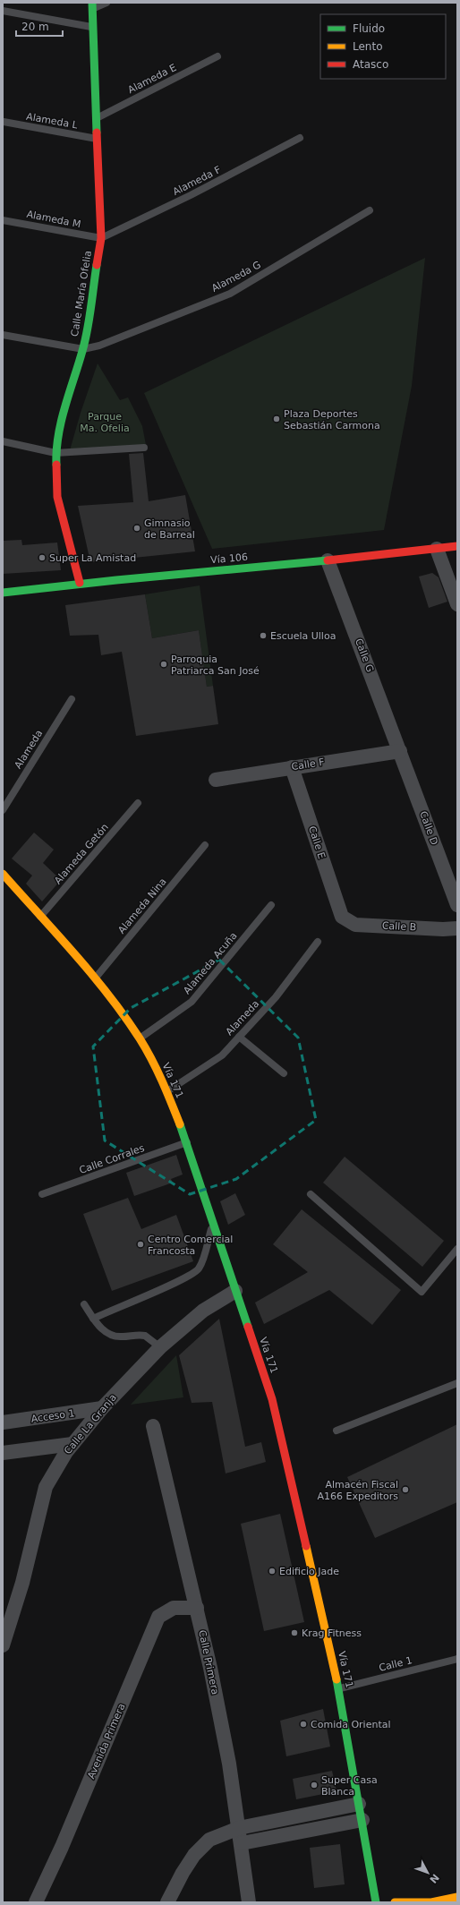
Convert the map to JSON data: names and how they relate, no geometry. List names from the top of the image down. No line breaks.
{"streets":{"main road":["Calle María Ofelia","Vía 106","Vía 171"],"street":["Calle G","Calle F","Calle D","Calle E","Calle B","Acceso 1","Calle La Granja","Calle Primera","Avenida Primera"],"lane":["Alameda E","Alameda L","Alameda F","Alameda M","Alameda G","Alameda","Alameda Getón","Alameda Nina","Alameda Acuña","Calle Corrales","Calle 1"]},"crossings":[["Alameda E","Calle María Ofelia"],["Alameda L","Calle María Ofelia"],["Alameda F","Alameda M"],["Alameda F","Calle María Ofelia"],["Alameda M","Calle María Ofelia"],["Alameda G","Calle María Ofelia"],["Calle María Ofelia","Vía 106"],["Vía 106","Calle G"],["Calle G","Calle F"],["Calle G","Calle D"],["Alameda","Vía 171"],["Calle F","Calle D"],["Calle F","Calle E"],["Calle E","Calle B"],["Alameda Getón","Vía 171"],["Alameda Nina","Vía 171"],["Alameda Acuña","Vía 171"],["Vía 171","Calle Corrales"],["Vía 171","Calle La Granja"],["Vía 171","Calle 1"],["Acceso 1","Calle La Granja"],["Calle Primera","Avenida Primera"]],"parks":["Parque Ma. Ofelia"],"places":["Plaza Deportes Sebastián Carmona","Gimnasio de Barreal","Super La Amistad","Escuela Ulloa","Parroquia Patriarca San José","Centro Comercial Francosta","Almacén Fiscal A166 Expeditors","Edificio Jade","Krag Fitness","Comida Oriental","Super Casa Blanca"],"legend":["Fluido","Lento","Atasco"],"scale_bar":"20 m","north":"bottom right"}
